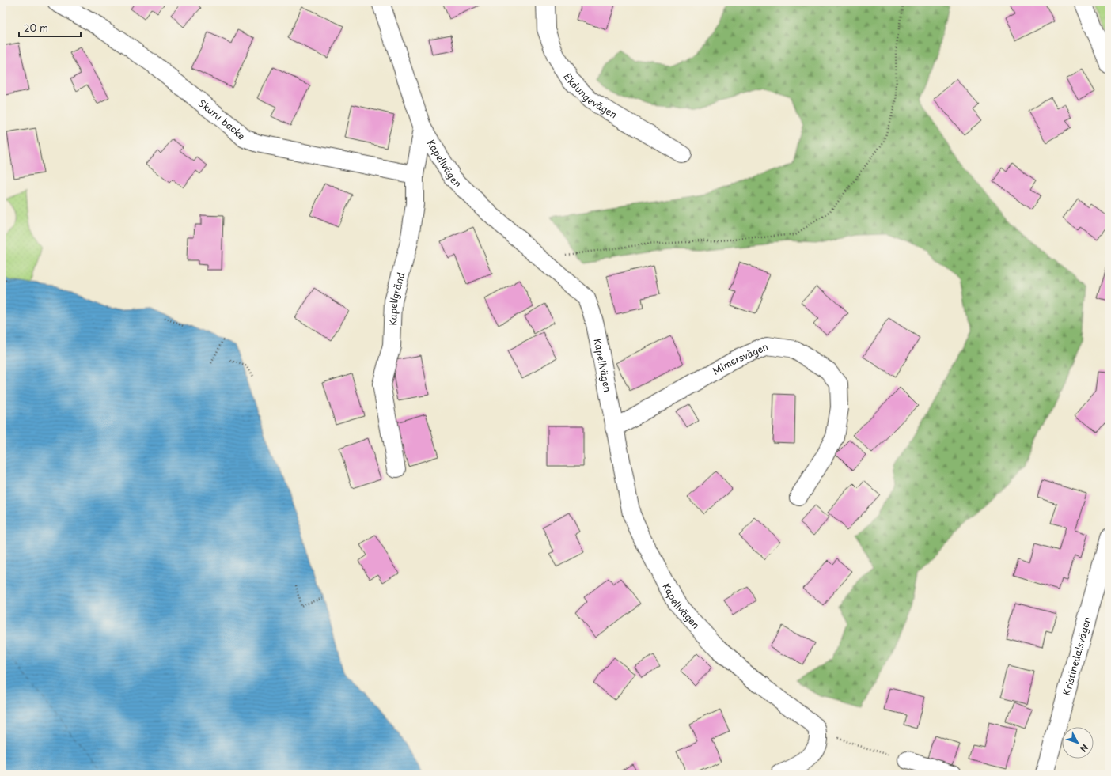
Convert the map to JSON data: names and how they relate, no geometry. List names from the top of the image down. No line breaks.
{"streets":{"street":["Ekdungevägen","Skuru backe","Kapellvägen","Kapellgränd","Mimersvägen","Kristinedalsvägen"]},"crossings":[["Skuru backe","Kapellgränd"],["Kapellvägen","Kapellgränd"],["Kapellvägen","Mimersvägen"]],"scale_bar":"20 m","north":"bottom right"}
